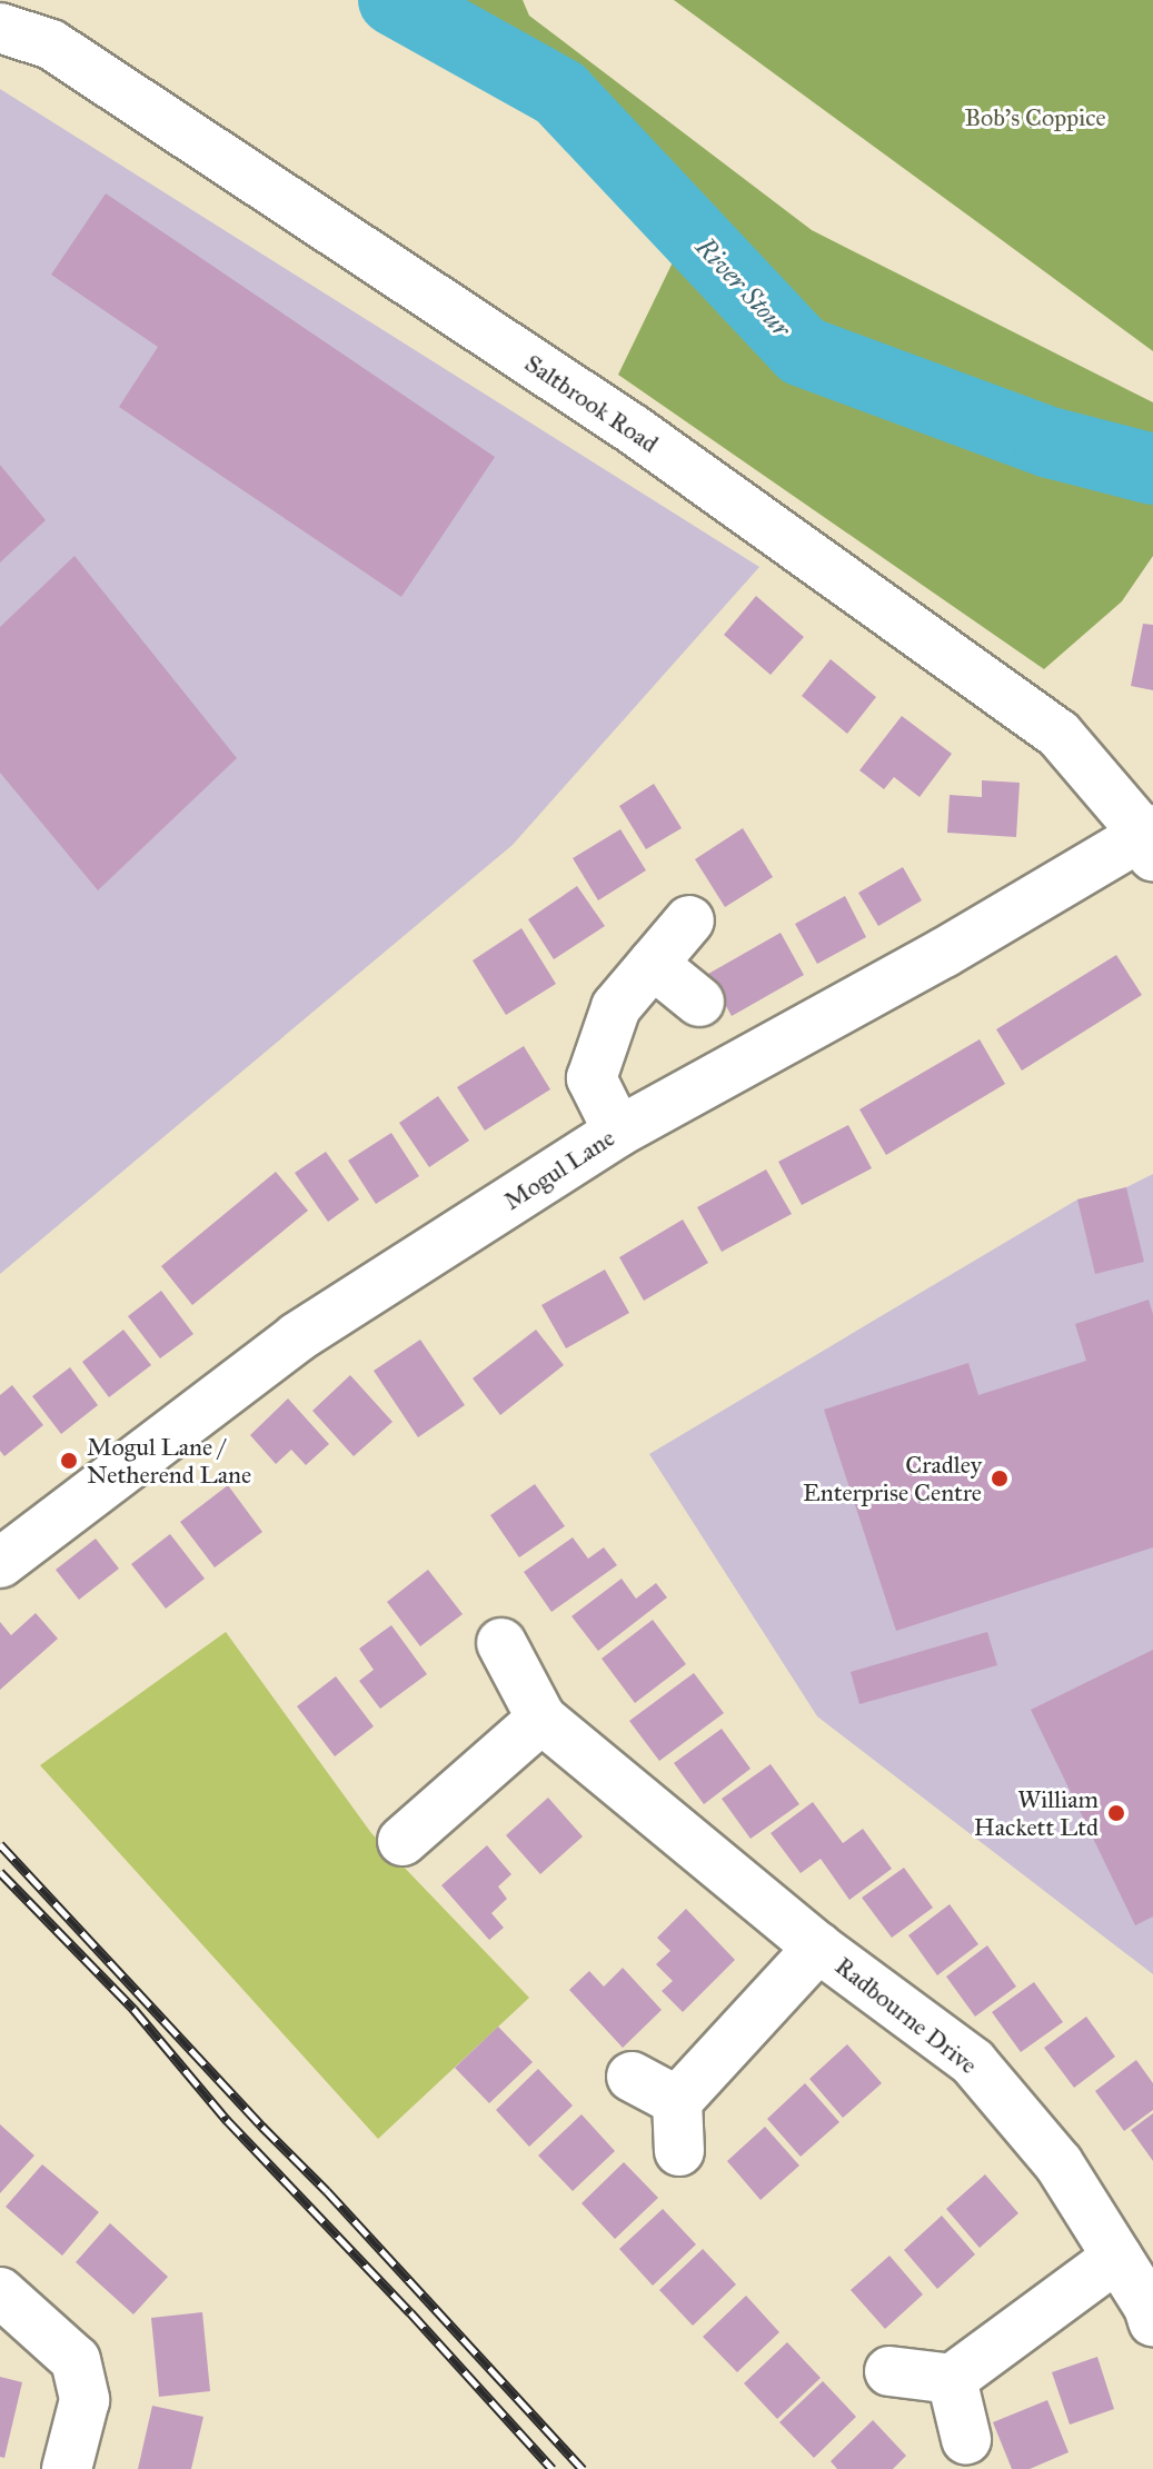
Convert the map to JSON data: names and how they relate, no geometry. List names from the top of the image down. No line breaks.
{"streets":{"street":["Saltbrook Road","Mogul Lane","Radbourne Drive"]},"crossings":[["Saltbrook Road","Mogul Lane"]],"water":["River Stour"],"parks":["Bob's Coppice"],"places":["Mogul Lane / Netherend Lane","Cradley Enterprise Centre","William Hackett Ltd"]}
